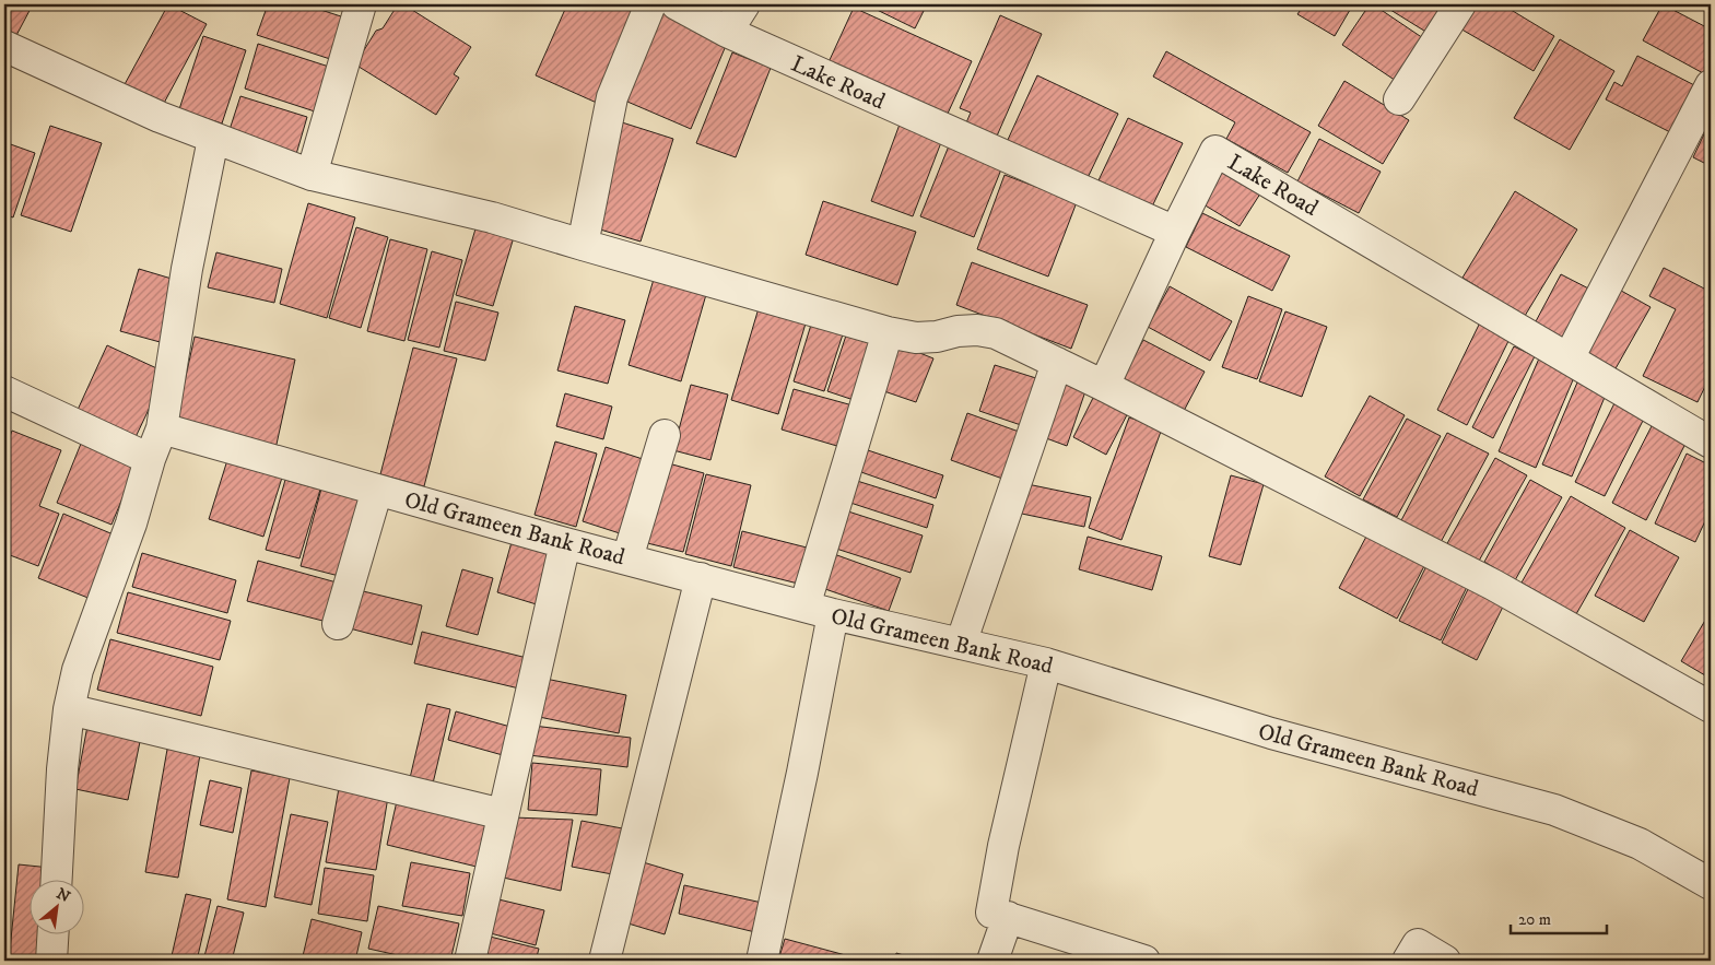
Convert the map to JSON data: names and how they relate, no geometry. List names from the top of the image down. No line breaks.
{"streets":{"street":["Lake Road","Old Grameen Bank Road"]},"scale_bar":"20 m","north":"top right"}
